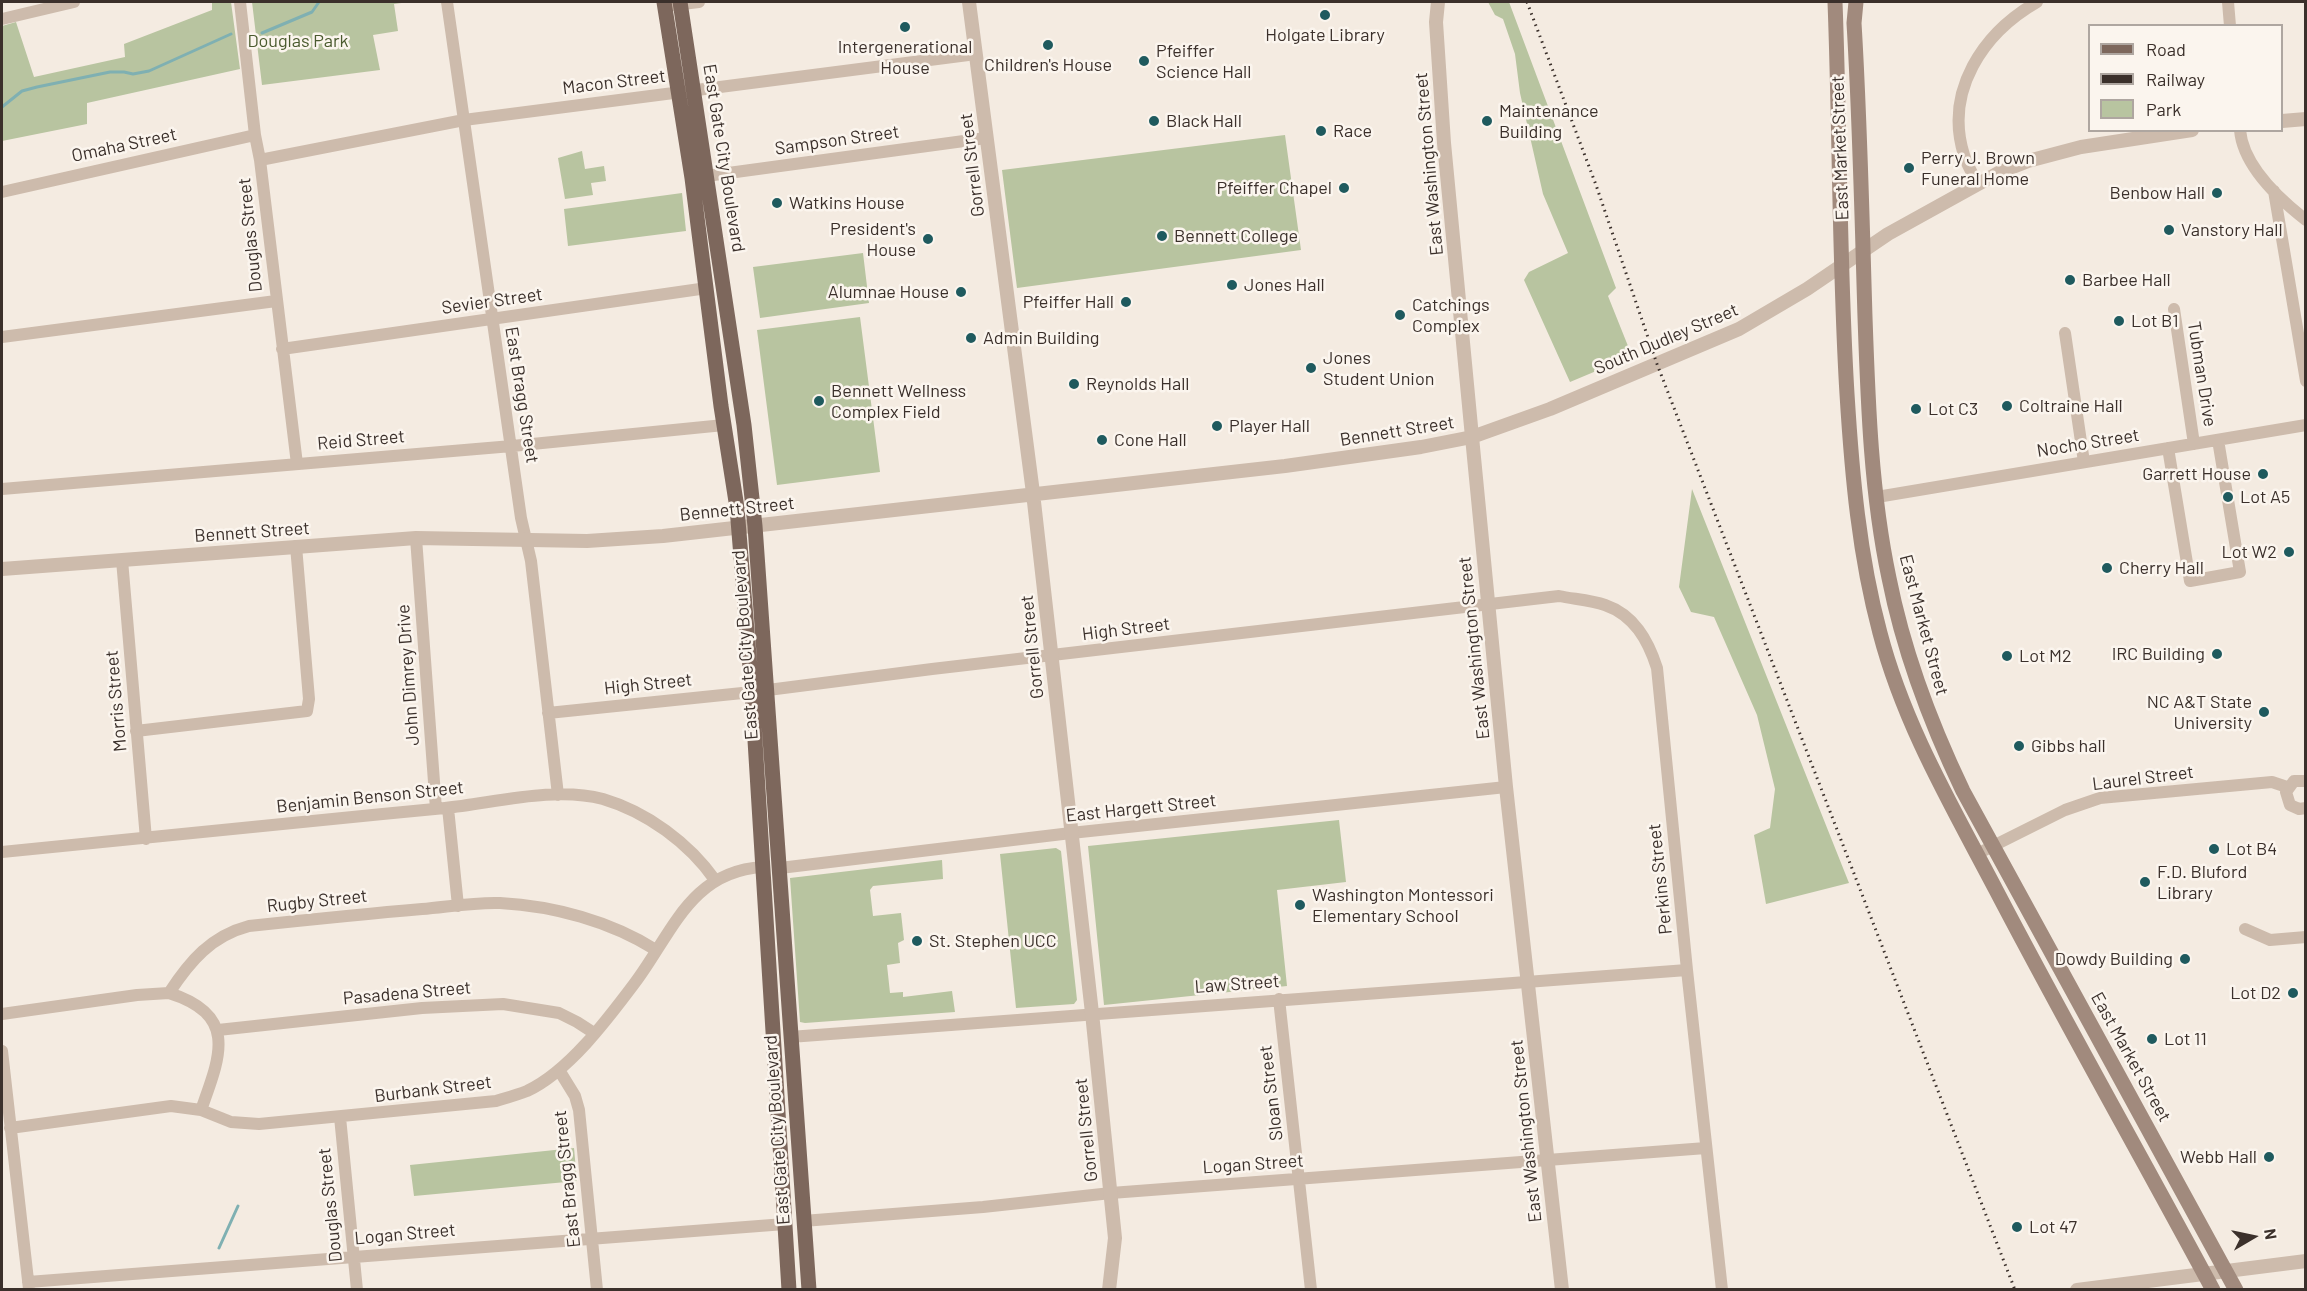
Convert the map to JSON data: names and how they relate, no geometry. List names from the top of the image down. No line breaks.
{"streets":{"main road":["East Market Street","East Gate City Boulevard"],"street":["Macon Street","Sampson Street","Omaha Street","East Washington Street","Gorrell Street","Douglas Street","Sevier Street","South Dudley Street","Tubman Drive","East Bragg Street","Bennett Street","Reid Street","Nocho Street","High Street","John Dimrey Drive","Morris Street","Laurel Street","Benjamin Benson Street","East Hargett Street","Perkins Street","Rugby Street","Law Street","Pasadena Street","Burbank Street","Sloan Street","Logan Street"]},"crossings":[["Macon Street","East Gate City Boulevard"],["Macon Street","Gorrell Street"],["Macon Street","Douglas Street"],["Macon Street","East Bragg Street"],["Sampson Street","East Gate City Boulevard"],["Sampson Street","Gorrell Street"],["Omaha Street","Douglas Street"],["East Market Street","South Dudley Street"],["East Market Street","Nocho Street"],["East Market Street","Laurel Street"],["East Gate City Boulevard","Sevier Street"],["East Gate City Boulevard","Bennett Street"],["East Gate City Boulevard","Reid Street"],["East Gate City Boulevard","High Street"],["East Gate City Boulevard","East Hargett Street"],["East Gate City Boulevard","Law Street"],["East Gate City Boulevard","Burbank Street"],["East Gate City Boulevard","Logan Street"],["East Washington Street","South Dudley Street"],["East Washington Street","Bennett Street"],["East Washington Street","High Street"],["East Washington Street","East Hargett Street"],["East Washington Street","Perkins Street"],["East Washington Street","Law Street"],["East Washington Street","Logan Street"],["Gorrell Street","Bennett Street"],["Gorrell Street","High Street"],["Gorrell Street","East Hargett Street"],["Gorrell Street","Law Street"],["Gorrell Street","Logan Street"],["Douglas Street","Sevier Street"],["Douglas Street","Reid Street"],["Douglas Street","Burbank Street"],["Douglas Street","Logan Street"],["Sevier Street","East Bragg Street"],["South Dudley Street","Bennett Street"],["Tubman Drive","Nocho Street"],["East Bragg Street","Bennett Street"],["East Bragg Street","Reid Street"],["East Bragg Street","High Street"],["East Bragg Street","Benjamin Benson Street"],["East Bragg Street","Burbank Street"],["East Bragg Street","Logan Street"],["Bennett Street","John Dimrey Drive"],["Bennett Street","Morris Street"],["High Street","Perkins Street"],["John Dimrey Drive","Benjamin Benson Street"],["John Dimrey Drive","Rugby Street"],["Morris Street","Benjamin Benson Street"],["Benjamin Benson Street","Burbank Street"],["Perkins Street","Law Street"],["Perkins Street","Logan Street"],["Rugby Street","Burbank Street"],["Law Street","Sloan Street"],["Pasadena Street","Burbank Street"],["Sloan Street","Logan Street"]],"parks":["Douglas Park"],"places":["Holgate Library","Intergenerational House","Children's House","Pfeiffer Science Hall","Black Hall","Maintenance Building","Race","Perry J. Brown Funeral Home","Pfeiffer Chapel","Benbow Hall","Watkins House","Vanstory Hall","Bennett College","President's House","Barbee Hall","Jones Hall","Alumnae House","Pfeiffer Hall","Catchings Complex","Lot B1","Admin Building","Jones Student Union","Reynolds Hall","Bennett Wellness Complex Field","Coltraine Hall","Lot C3","Player Hall","Cone Hall","Garrett House","Lot A5","Lot W2","Cherry Hall","IRC Building","Lot M2","NC A&T State University","Gibbs hall","Lot B4","F.D. Bluford Library","Washington Montessori Elementary School","St. Stephen UCC","Dowdy Building","Lot D2","Lot 11","Webb Hall","Lot 47"],"legend":["Road","Railway","Park"],"north":"right"}
